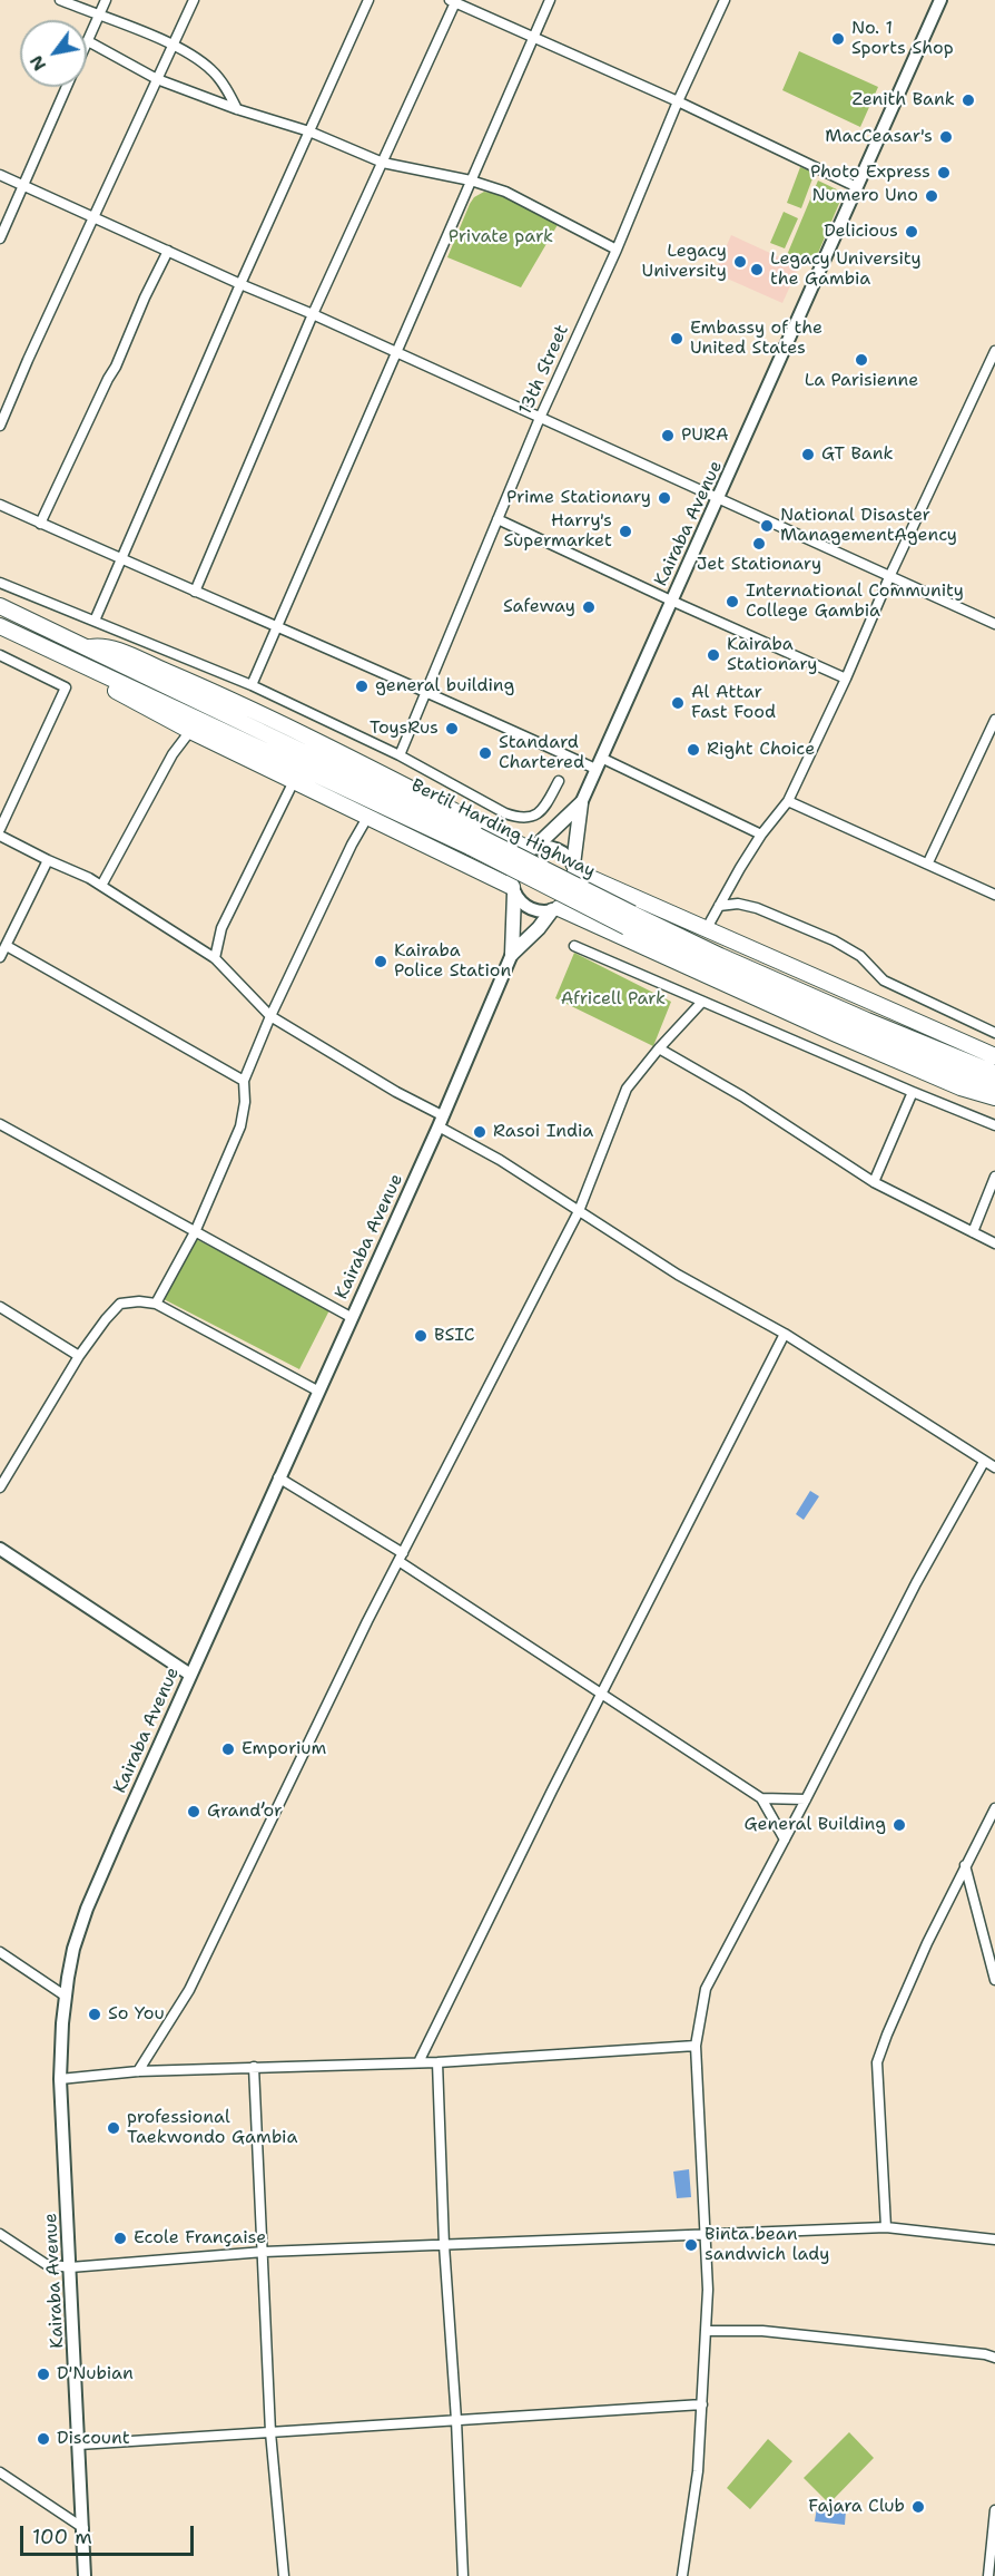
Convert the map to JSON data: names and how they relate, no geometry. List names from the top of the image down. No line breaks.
{"streets":{"main road":["Bertil Harding Highway"],"street":["13th Street","Kairaba Avenue"]},"parks":["Private park","Africell Park"],"places":["No. 1 Sports Shop","Zenith Bank","MacCeasar's","Photo Express","Numero Uno","Delicious","Legacy University","Legacy University the Gambia","Embassy of the United States","La Parisienne","PURA","GT Bank","Prime Stationary","National Disaster ManagementAgency","Harry's Supermarket","Jet Stationary","International Community College Gambia","Safeway","Kairaba Stationary","general building","Al Attar Fast Food","ToysRus","Right Choice","Standard Chartered","Kairaba Police Station","Rasoi India","BSIC","Emporium","Grand’or","General Building","So You","professional Taekwondo Gambia","Ecole Française","Binta bean sandwich lady","D'Nubian","Discount","Fajara Club"],"scale_bar":"100 m","north":"bottom left"}
